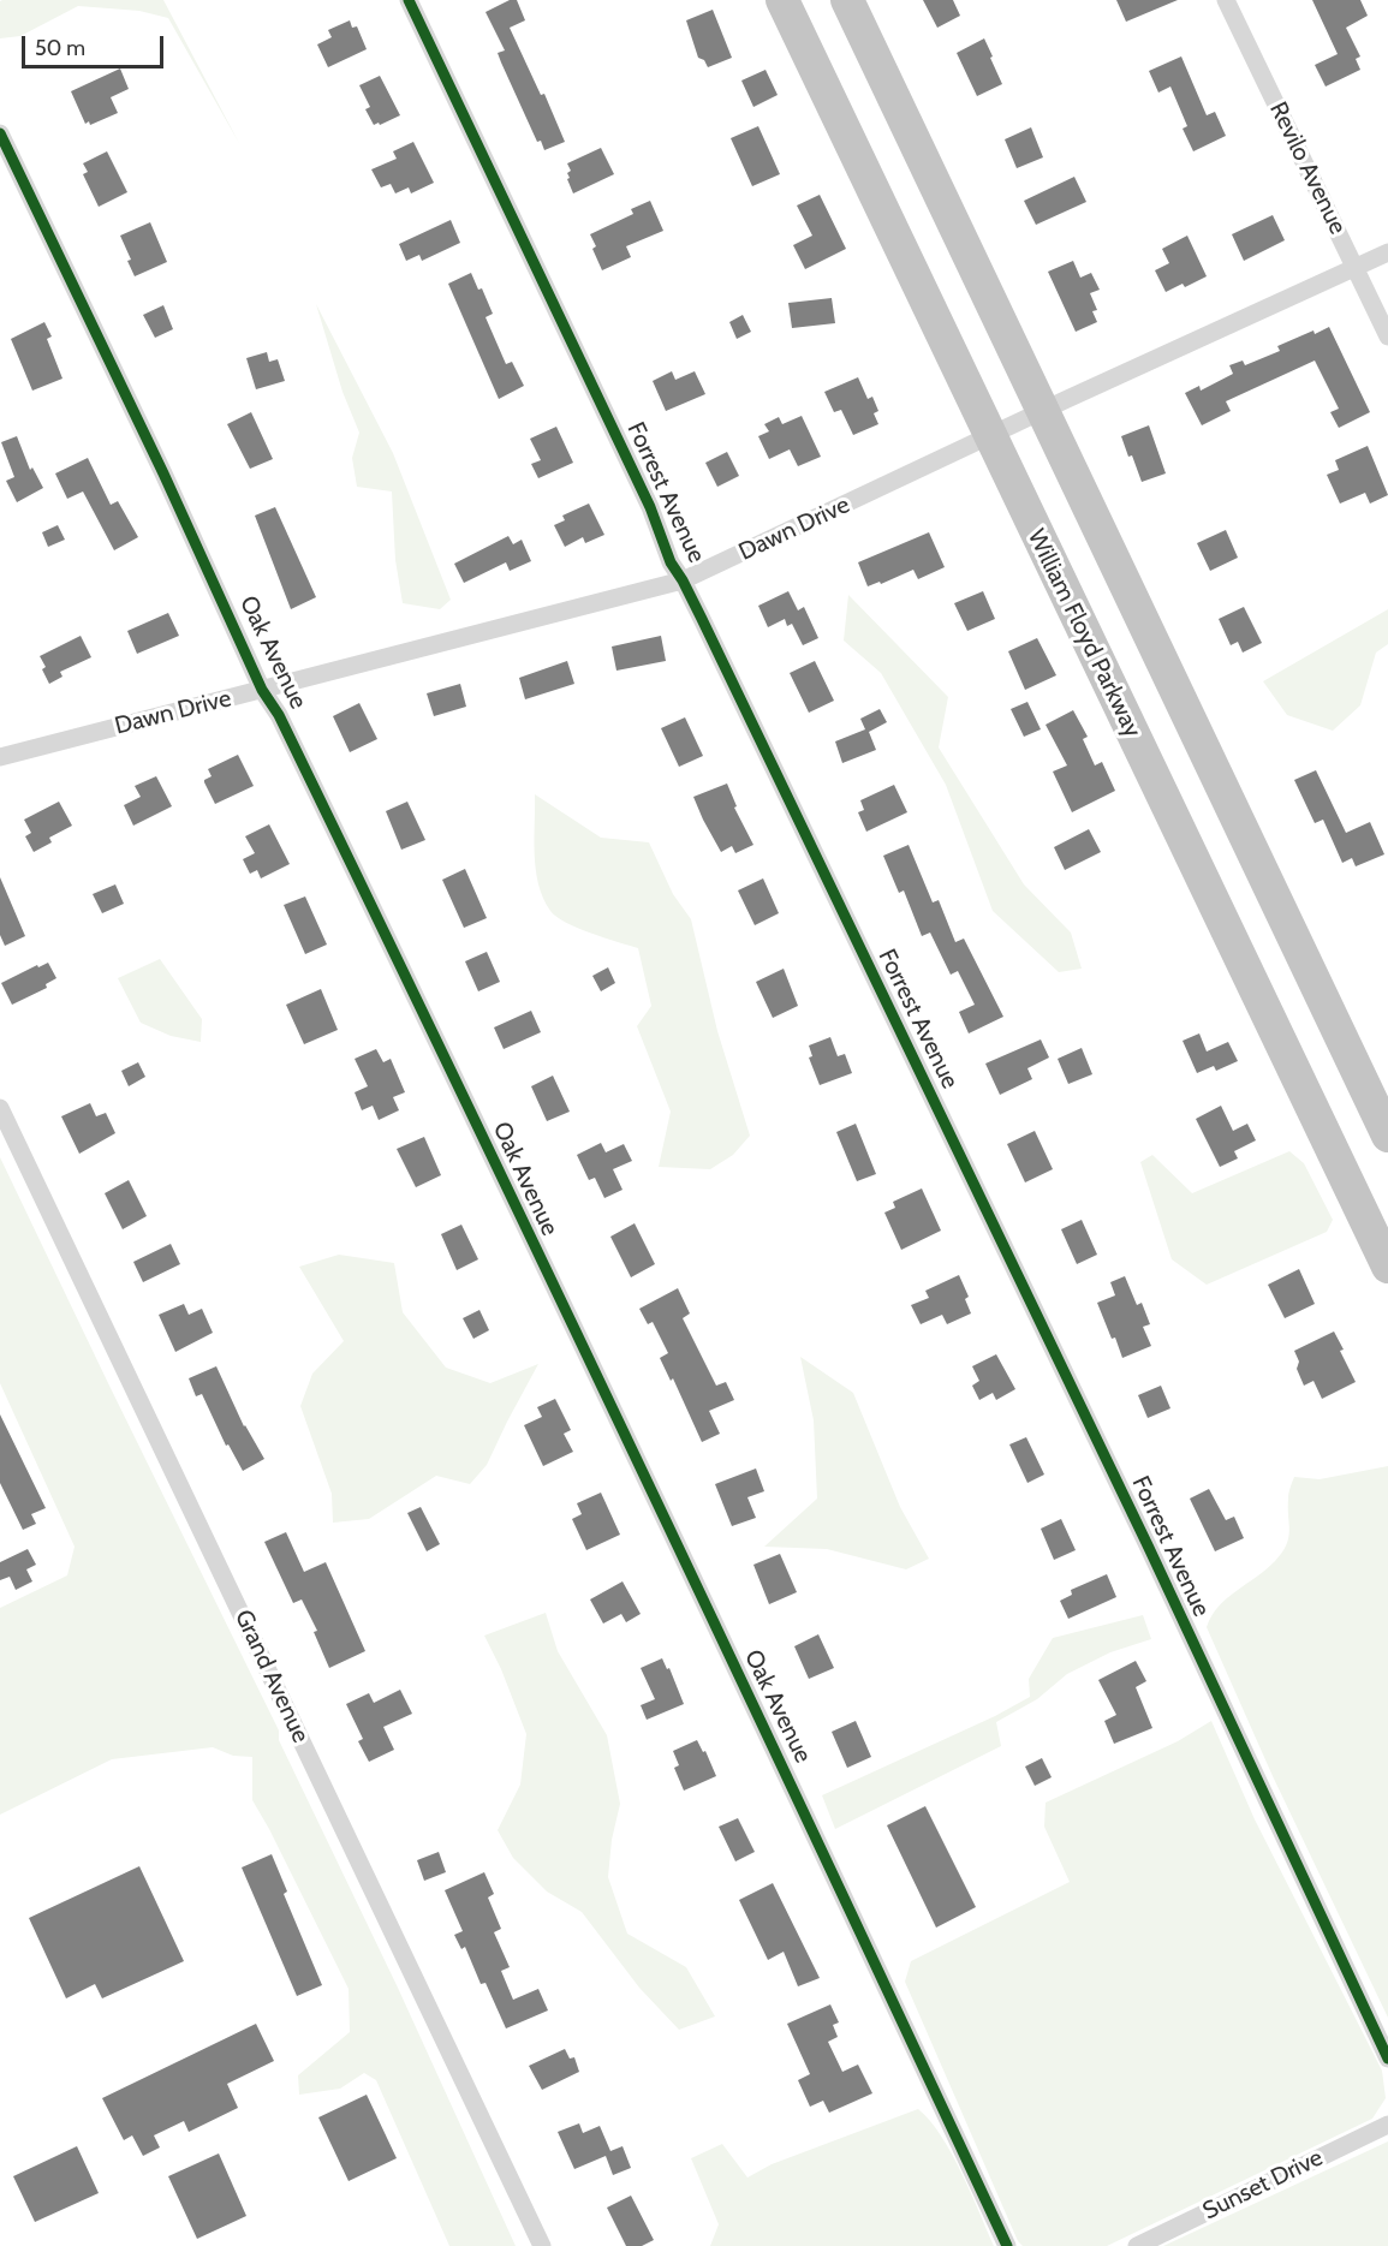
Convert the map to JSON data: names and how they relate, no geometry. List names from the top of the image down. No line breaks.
{"streets":{"highway":["William Floyd Parkway"],"street":["Revilo Avenue","Forrest Avenue","Dawn Drive","Oak Avenue","Grand Avenue","Sunset Drive"]},"crossings":[["Revilo Avenue","Dawn Drive"],["Forrest Avenue","Dawn Drive"],["Dawn Drive","William Floyd Parkway"],["Dawn Drive","Oak Avenue"]],"scale_bar":"50 m"}
